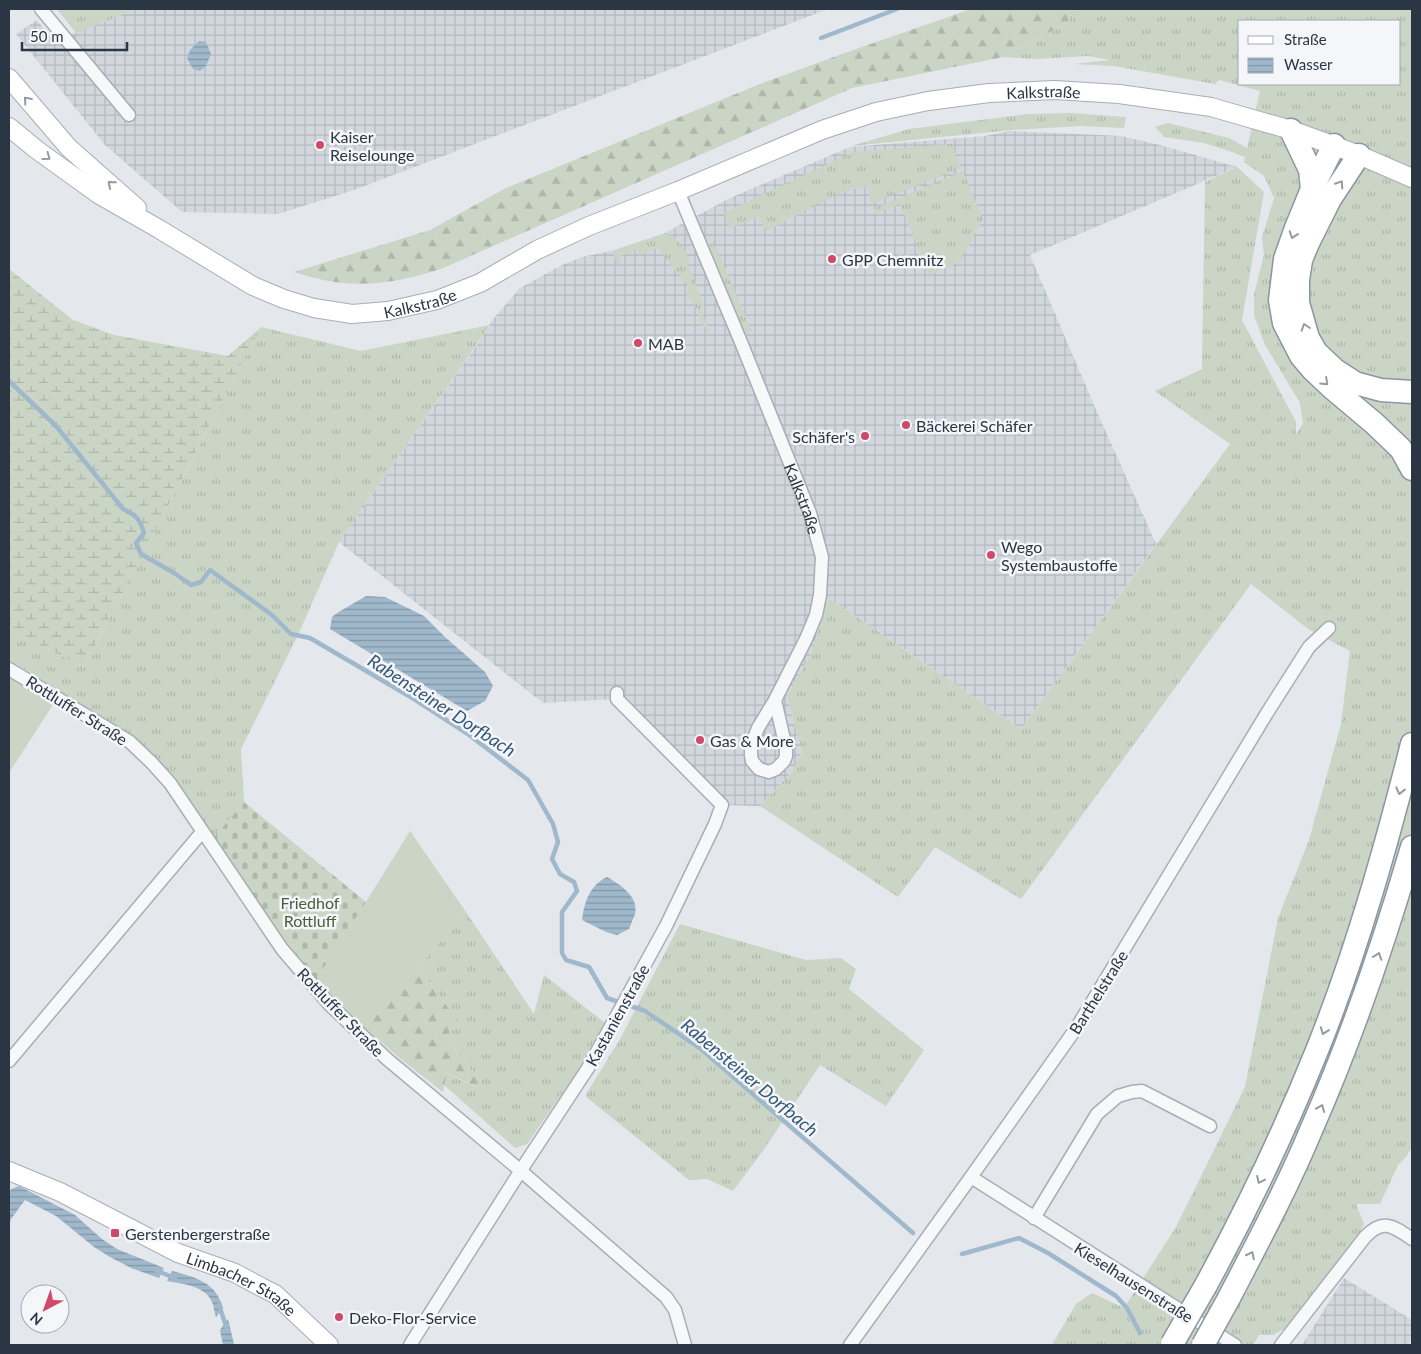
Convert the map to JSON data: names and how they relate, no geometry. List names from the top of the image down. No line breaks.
{"streets":{"main road":["Kalkstraße","Limbacher Straße"],"street":["Rottluffer Straße","Barthelstraße","Kastanienstraße","Kieselhausenstraße"]},"crossings":[["Rottluffer Straße","Kastanienstraße"],["Barthelstraße","Kieselhausenstraße"]],"water":["Rabensteiner Dorfbach"],"parks":["Friedhof Rottluff"],"places":{"other":["Kaiser Reiselounge","GPP Chemnitz","MAB","Bäckerei Schäfer","Schäfer's","Wego Systembaustoffe","Gas & More","Deko-Flor-Service"],"transit":["Gerstenbergerstraße"]},"legend":["Straße","Wasser"],"scale_bar":"50 m","north":"bottom left"}
